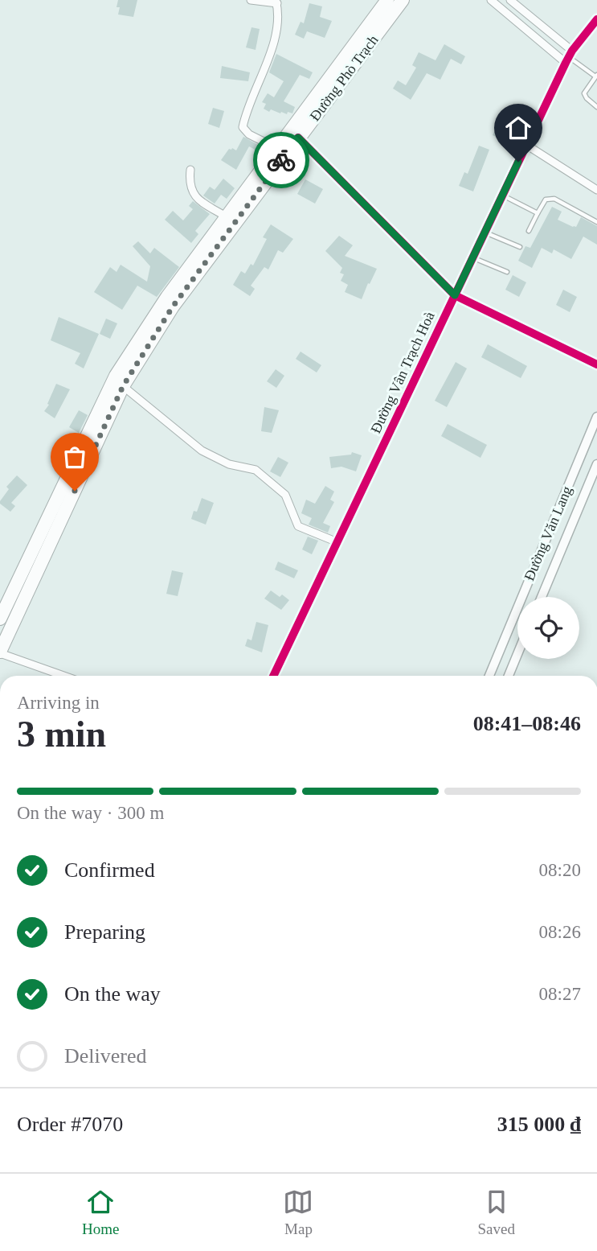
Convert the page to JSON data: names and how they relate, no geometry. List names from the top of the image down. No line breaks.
{"streets":{"highway":["Đường Phò Trạch"],"street":["Đường Vân Trạch Hoà","Đường Văn Lang"]},"page":{"heading":["3 min","Arriving in","08:41–08:46"],"panel":["Order #7070","315 000 ₫"],"bar":"On the way · 300 m","list":[["Confirmed","08:20"],["Preparing","08:26"],["On the way","08:27"],"Delivered"],"tabs":["Home","Map","Saved"]}}
